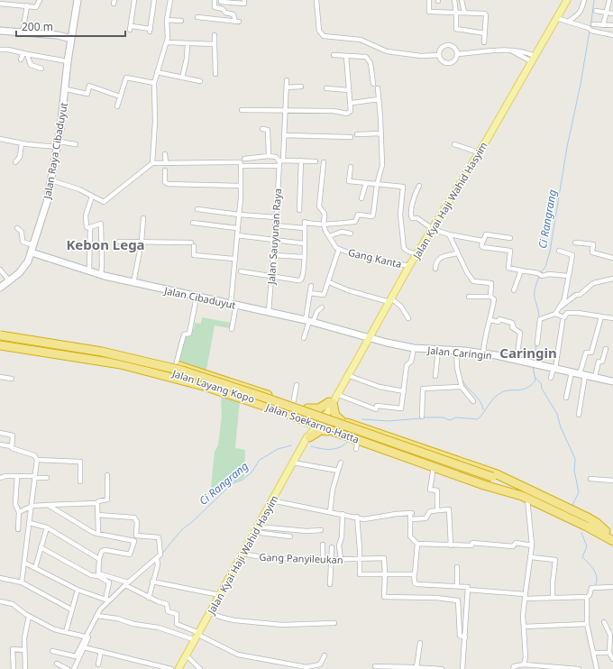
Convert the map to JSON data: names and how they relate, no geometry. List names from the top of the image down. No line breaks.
{"streets":{"highway":["Jalan Layang Kopo","Jalan Soekarno-Hatta"],"main road":["Jalan Raya Cibaduyut","Jalan Kyai Haji Wahid Hasyim","Jalan Cibaduyut","Jalan Caringin"],"street":["Jalan Sauyunan Raya","Gang Kanta","Gang Panyileukan"]},"crossings":[["Jalan Raya Cibaduyut","Jalan Cibaduyut"],["Jalan Kyai Haji Wahid Hasyim","Gang Kanta"],["Jalan Kyai Haji Wahid Hasyim","Jalan Cibaduyut"],["Jalan Kyai Haji Wahid Hasyim","Jalan Caringin"],["Jalan Kyai Haji Wahid Hasyim","Jalan Soekarno-Hatta"],["Jalan Kyai Haji Wahid Hasyim","Gang Panyileukan"],["Jalan Sauyunan Raya","Jalan Cibaduyut"],["Jalan Cibaduyut","Jalan Caringin"],["Jalan Layang Kopo","Jalan Soekarno-Hatta"]],"districts":["Kebon Lega","Caringin"],"water":["Ci Rangrang"],"scale_bar":"200 m"}
